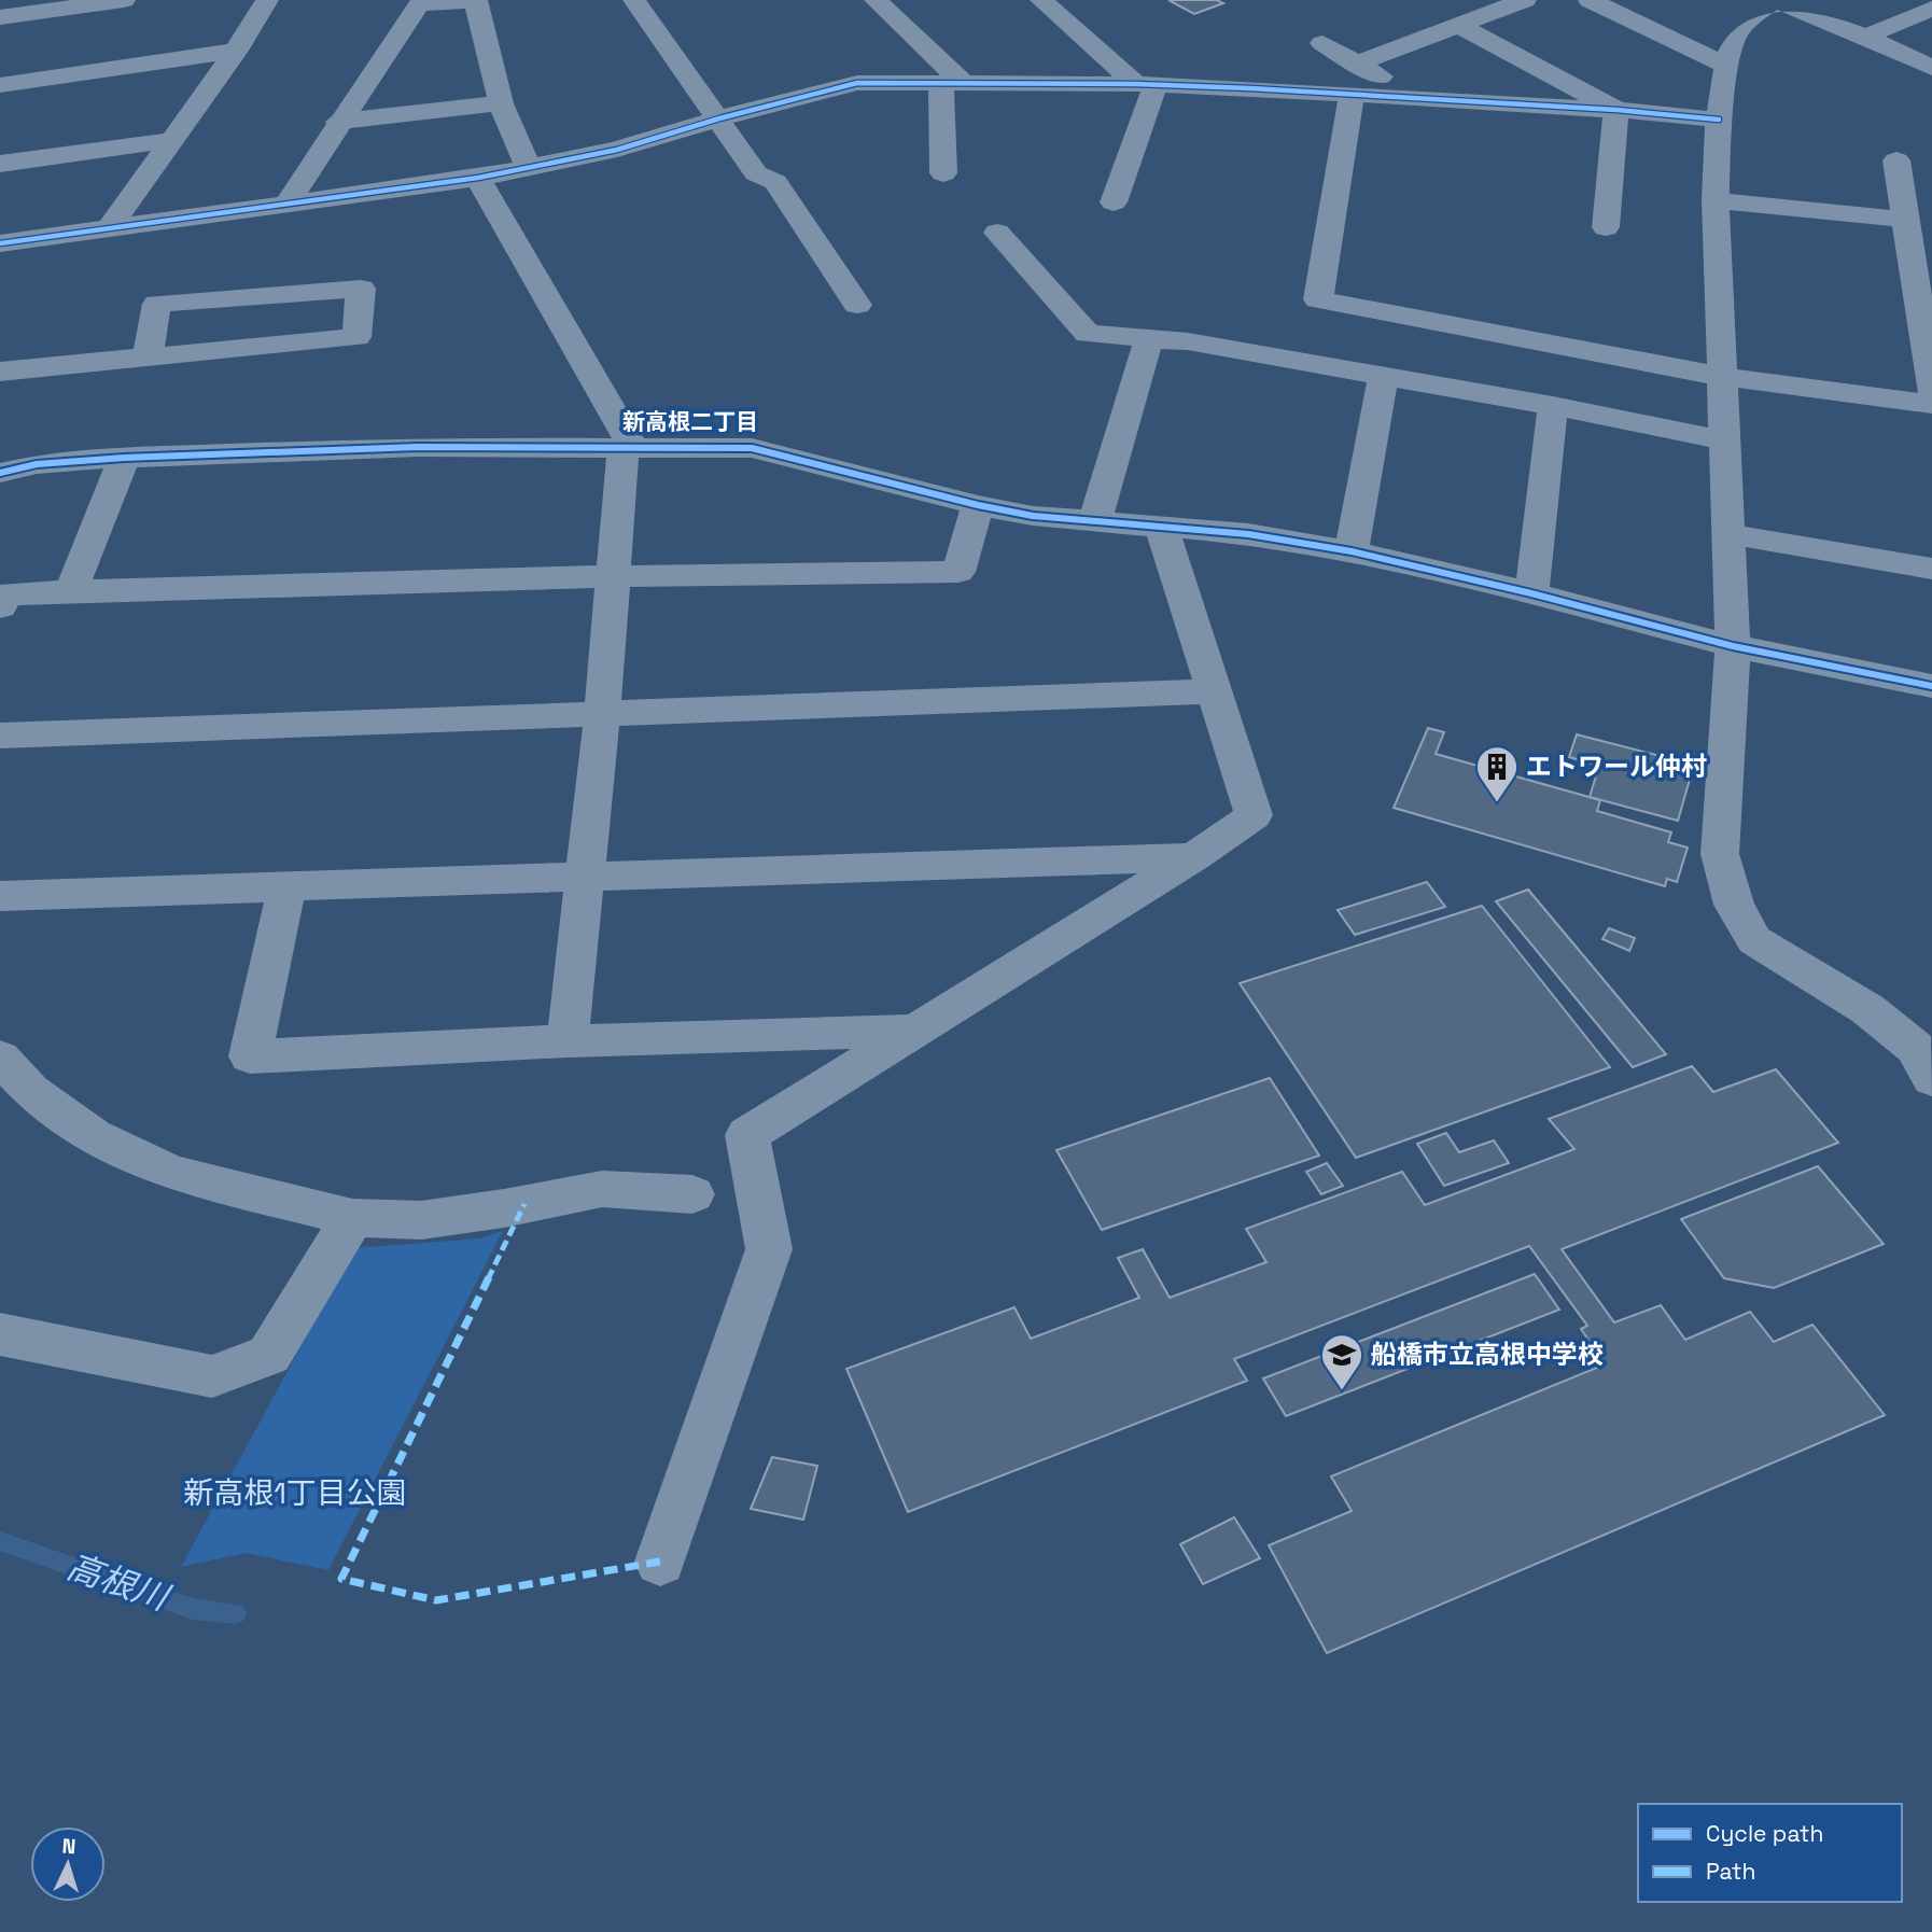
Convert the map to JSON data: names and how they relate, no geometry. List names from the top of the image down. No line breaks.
{"districts":["新高根二丁目"],"water":["高根川"],"parks":["新高根1丁目公園"],"places":{"building":["エトワール仲村"],"school or university":["船橋市立高根中学校"]},"legend":["Cycle path","Path"],"north":"top"}
